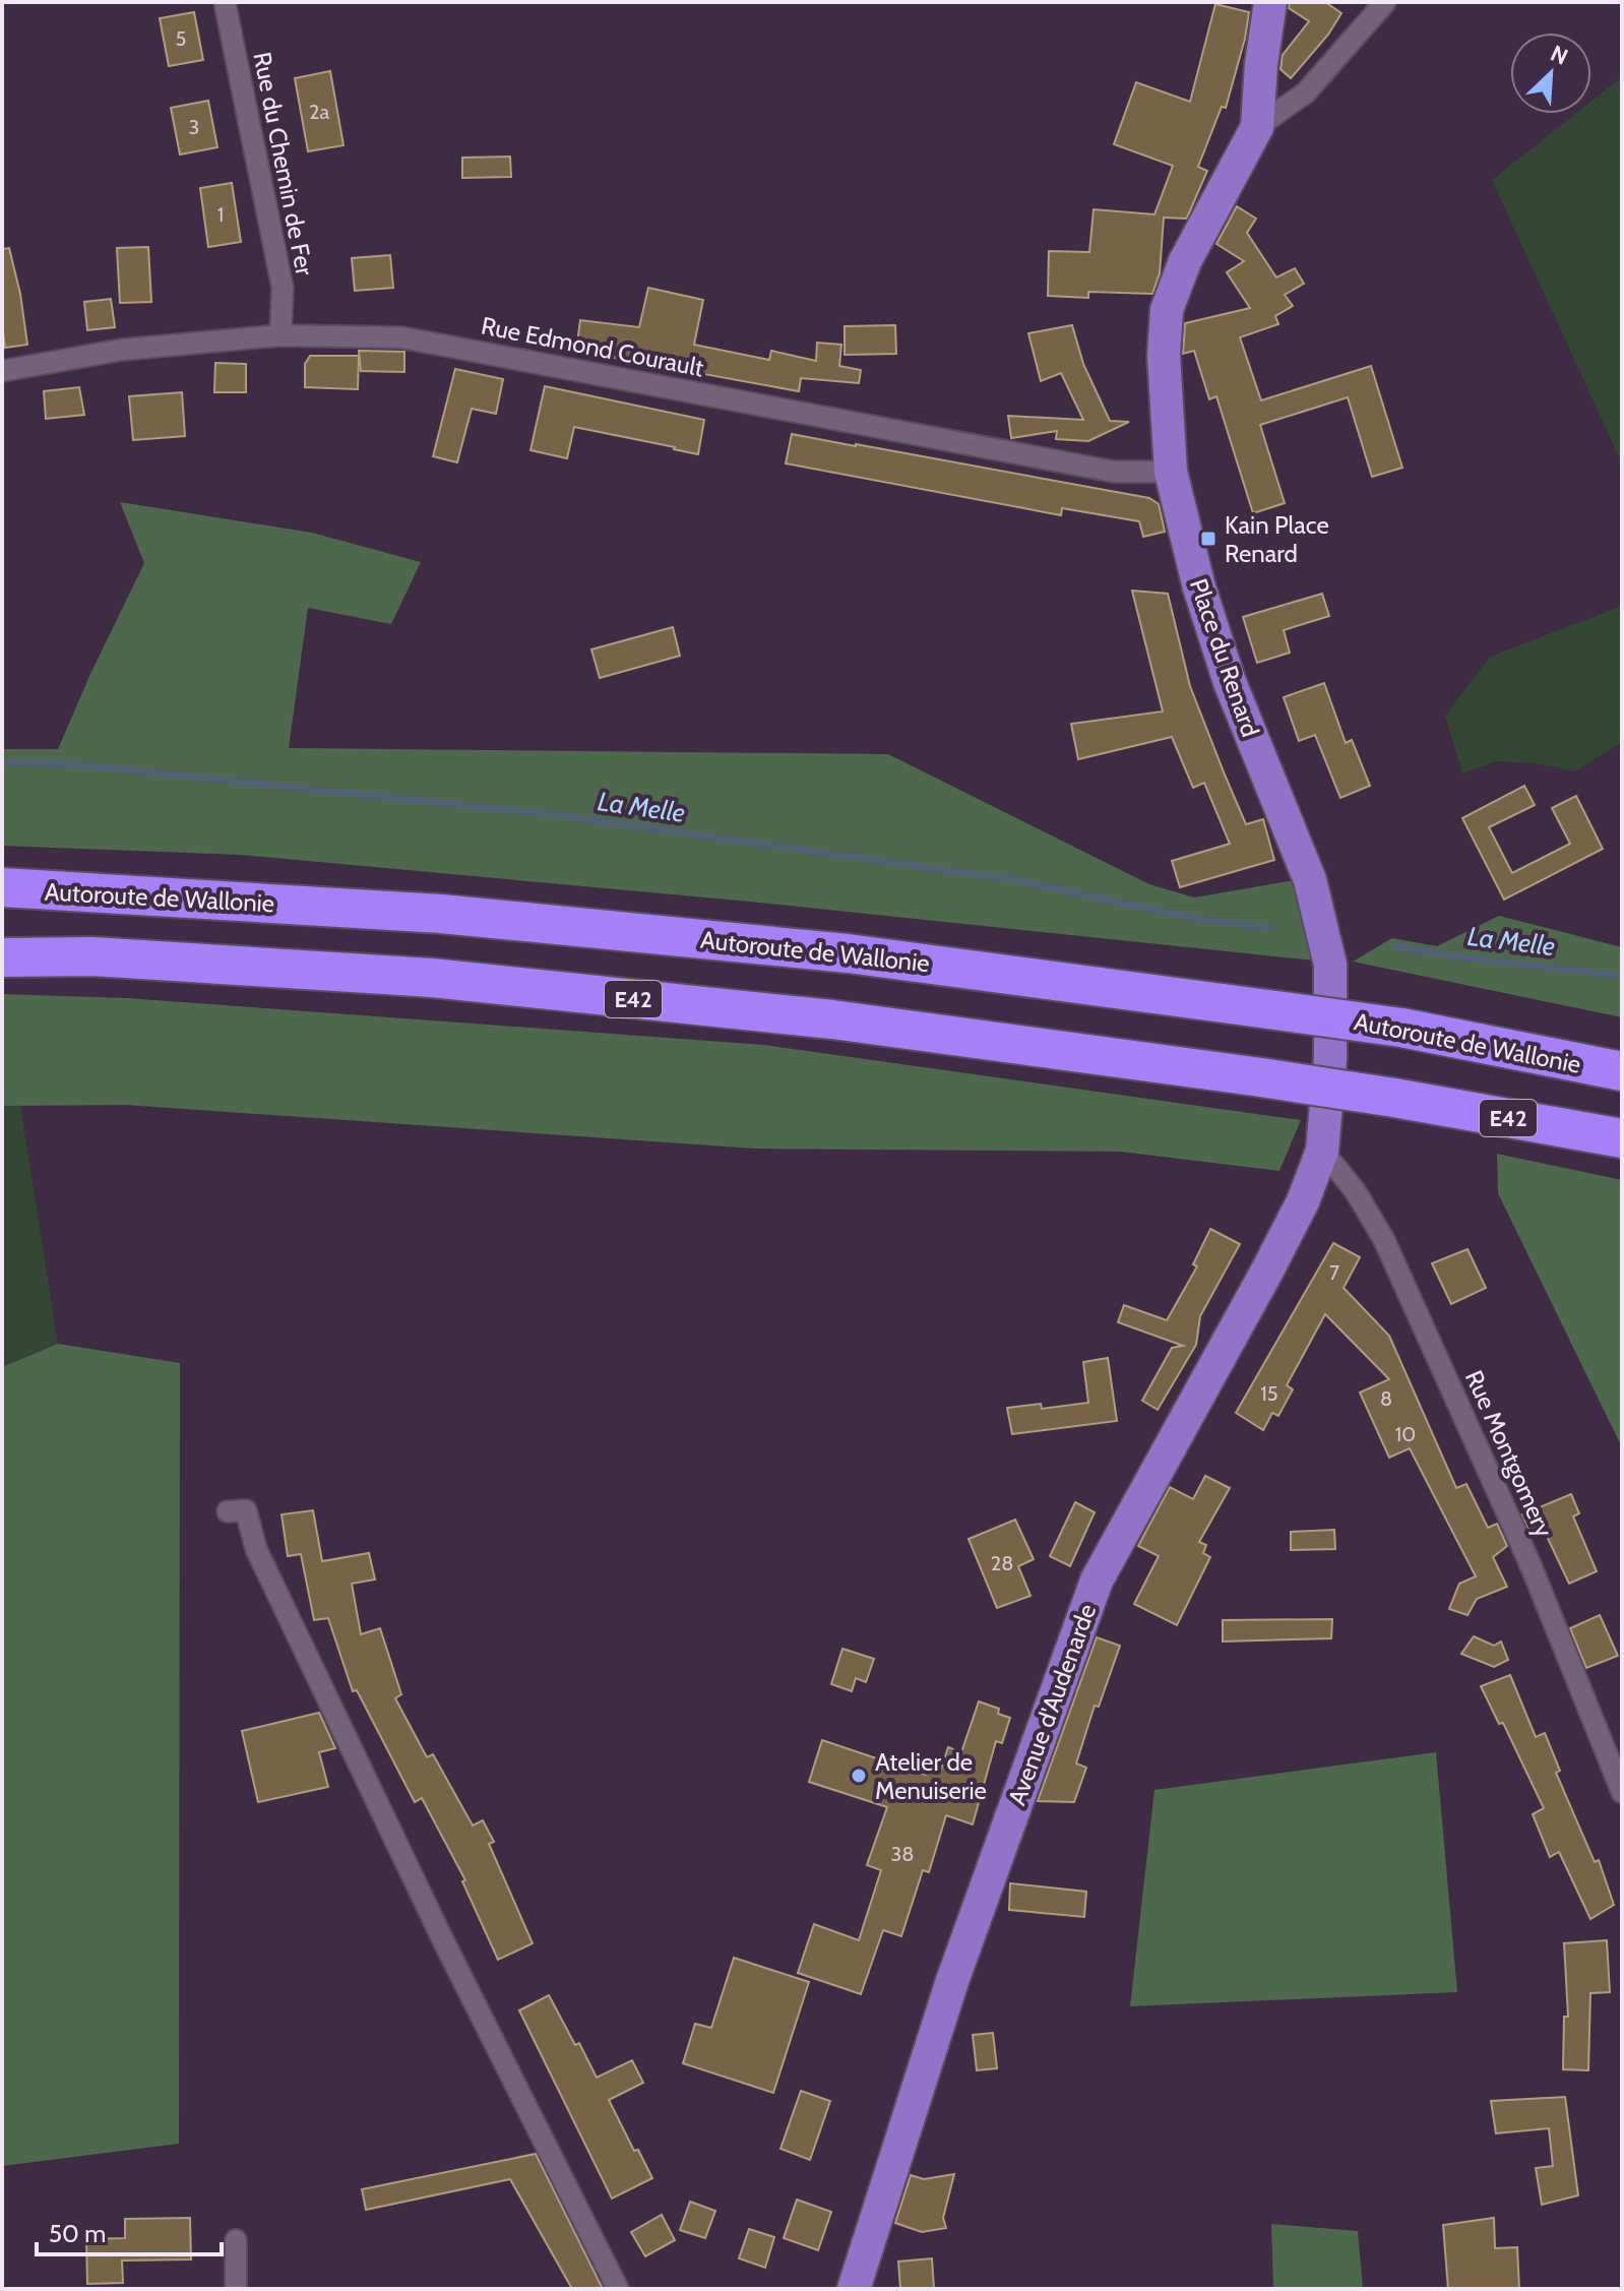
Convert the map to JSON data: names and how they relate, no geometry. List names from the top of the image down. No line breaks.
{"streets":{"highway":["Autoroute de Wallonie","E42"],"main road":["Place du Renard","Avenue d'Audenarde"],"street":["Rue du Chemin de Fer","Rue Edmond Courault","Rue Montgomery"]},"crossings":[["Rue du Chemin de Fer","Rue Edmond Courault"],["Rue Edmond Courault","Place du Renard"],["Place du Renard","Rue Montgomery"],["Place du Renard","Avenue d'Audenarde"],["Rue Montgomery","Avenue d'Audenarde"]],"water":["La Melle"],"places":{"transit":["Kain Place Renard"],"other":["Atelier de Menuiserie"]},"house_numbers":["5","2a","3","1","7","15","8","10","28","38"],"scale_bar":"50 m","north":"top right"}
